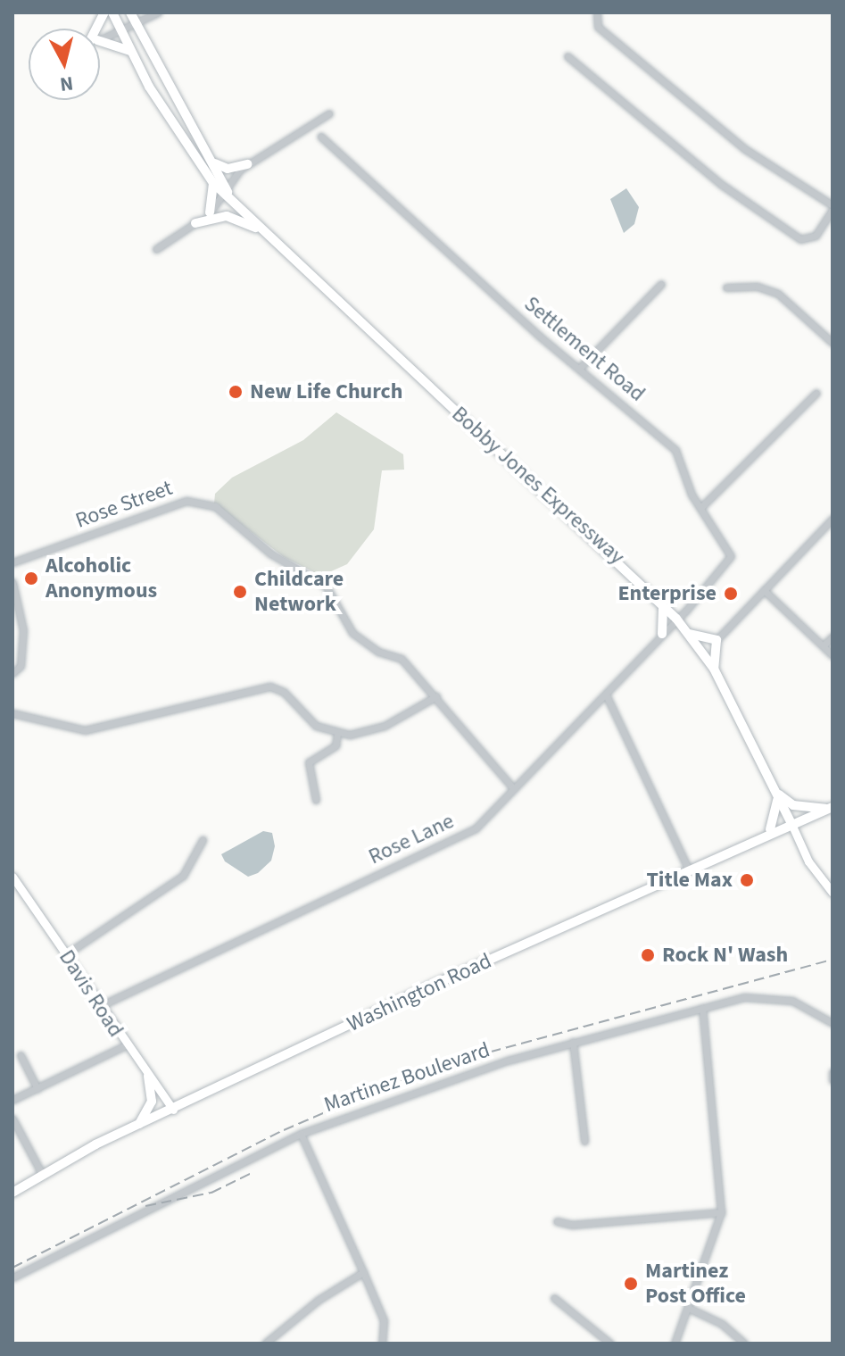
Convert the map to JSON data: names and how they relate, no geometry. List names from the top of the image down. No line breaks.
{"streets":{"main road":["Bobby Jones Expressway","Washington Road","Davis Road"],"street":["Settlement Road","Rose Street","Rose Lane","Martinez Boulevard"]},"crossings":[["Settlement Road","Bobby Jones Expressway"],["Settlement Road","Rose Lane"],["Bobby Jones Expressway","Rose Lane"],["Bobby Jones Expressway","Washington Road"],["Rose Street","Rose Lane"],["Rose Lane","Davis Road"],["Washington Road","Davis Road"]],"places":["New Life Church","Alcoholic Anonymous","Childcare Network","Enterprise","Title Max","Rock N' Wash","Martinez Post Office"],"north":"bottom"}
